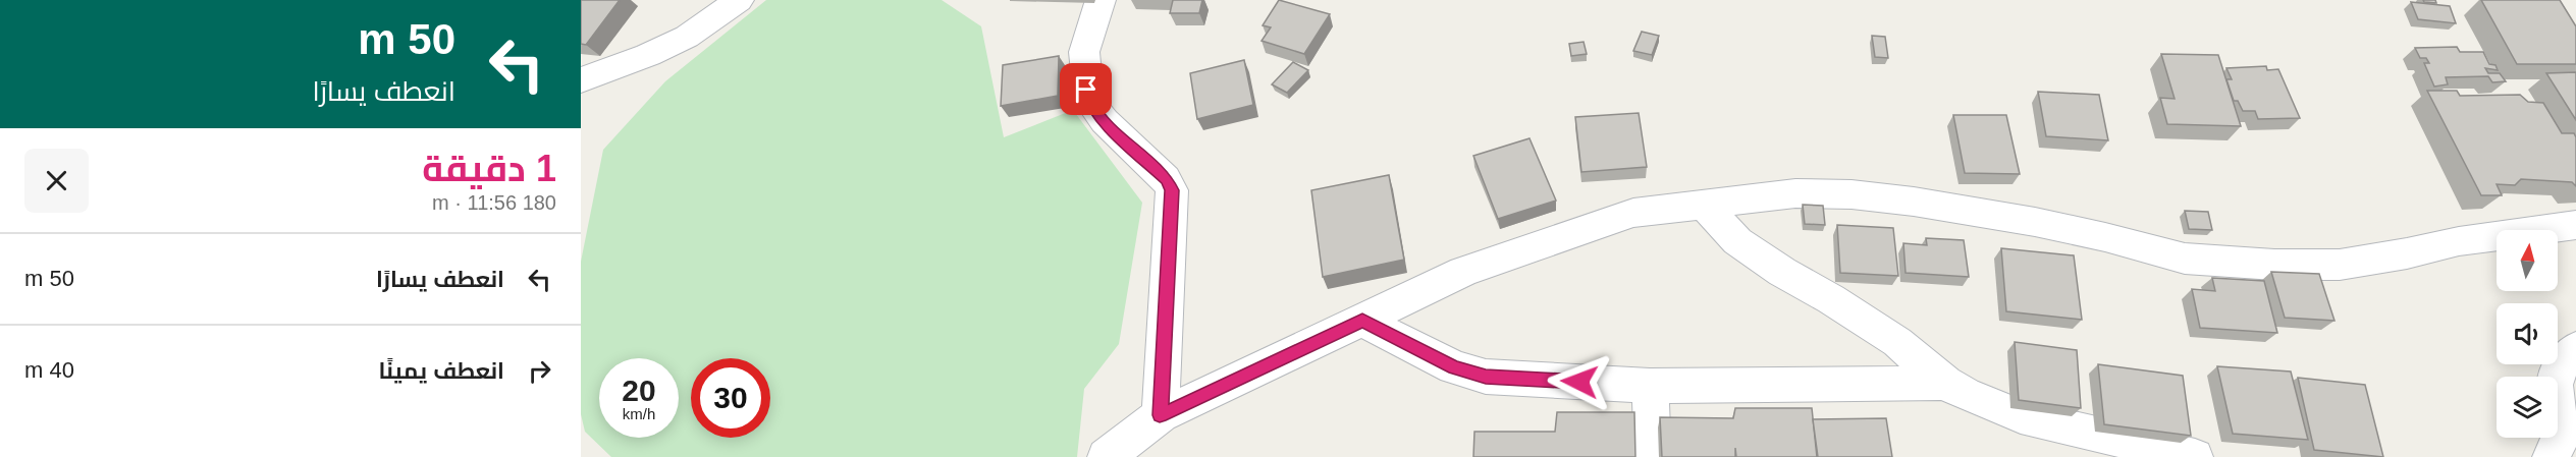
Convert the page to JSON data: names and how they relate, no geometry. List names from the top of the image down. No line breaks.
{"north":"top","page":{"turn":["50 m","انعطف يسارًا"],"heading":["1 دقيقة","180 m · 11:56"],"list":[{"name":"انعطف يسارًا","value":"50 m"},{"name":"انعطف يمينًا","value":"40 m"}],"speed":"20 km/h","limit":"30"}}
